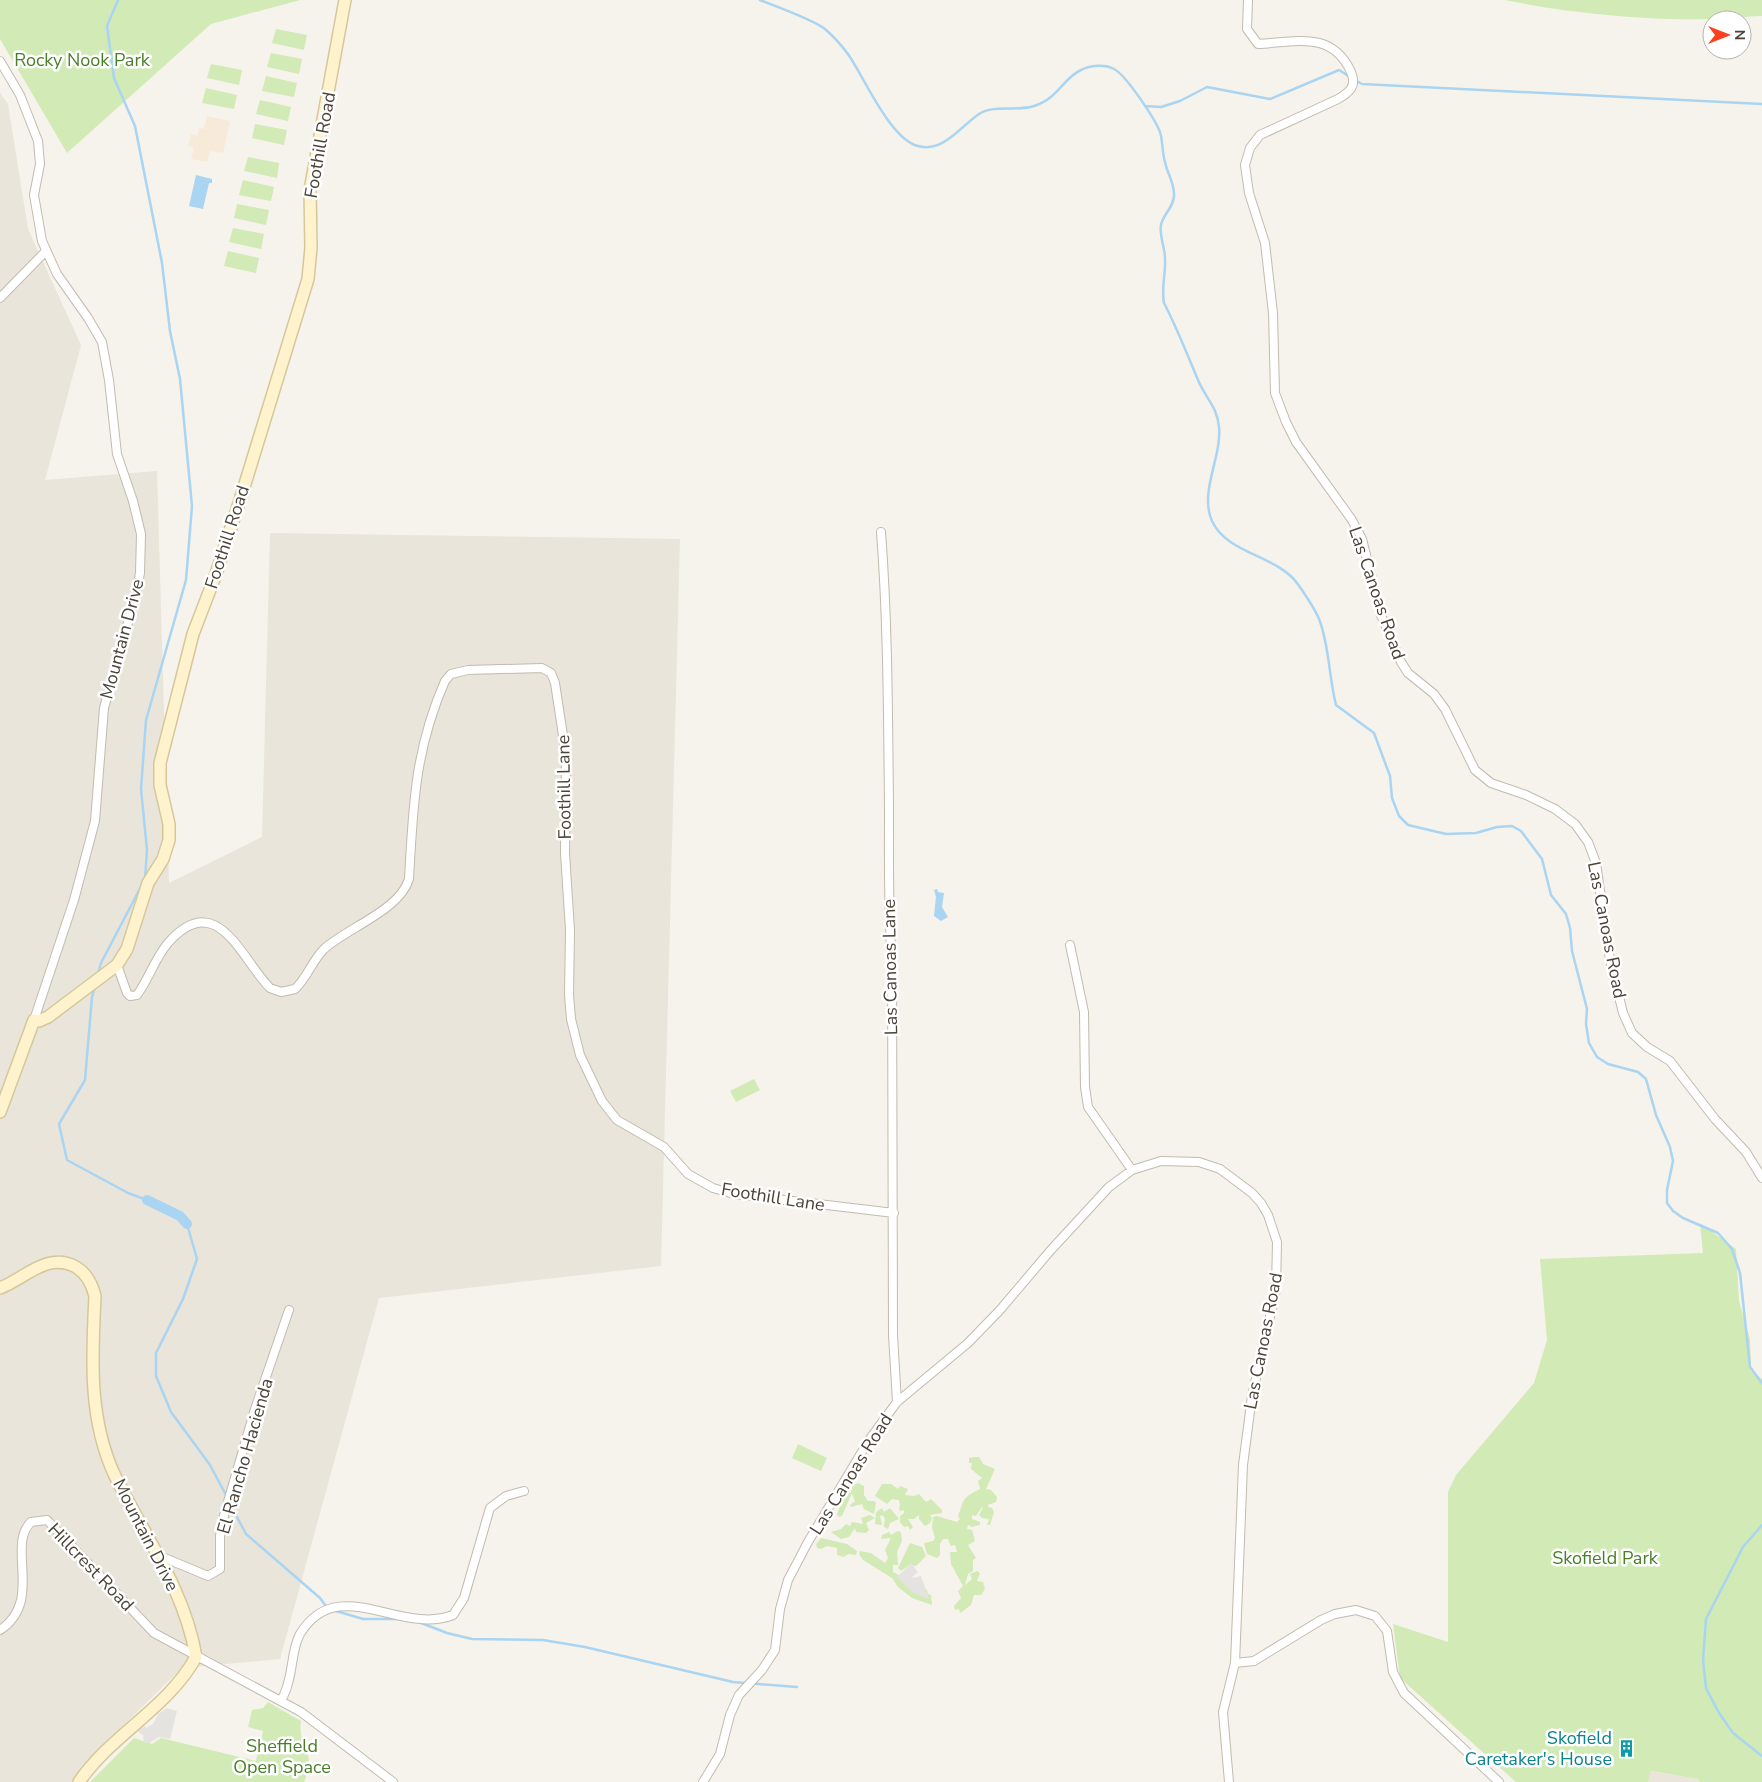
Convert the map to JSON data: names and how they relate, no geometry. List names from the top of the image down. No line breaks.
{"streets":{"main road":["Foothill Road","Mountain Drive"],"street":["Las Canoas Road","Foothill Lane","Las Canoas Lane","El Rancho Hacienda","Hillcrest Road"]},"crossings":[["Foothill Road","Mountain Drive"],["Foothill Road","Foothill Lane"],["Las Canoas Road","Las Canoas Lane"],["Mountain Drive","El Rancho Hacienda"],["Mountain Drive","Hillcrest Road"],["Foothill Lane","Las Canoas Lane"]],"parks":["Rocky Nook Park","Skofield Park","Sheffield Open Space"],"places":{"building":["Skofield Caretaker's House"]},"north":"right"}
